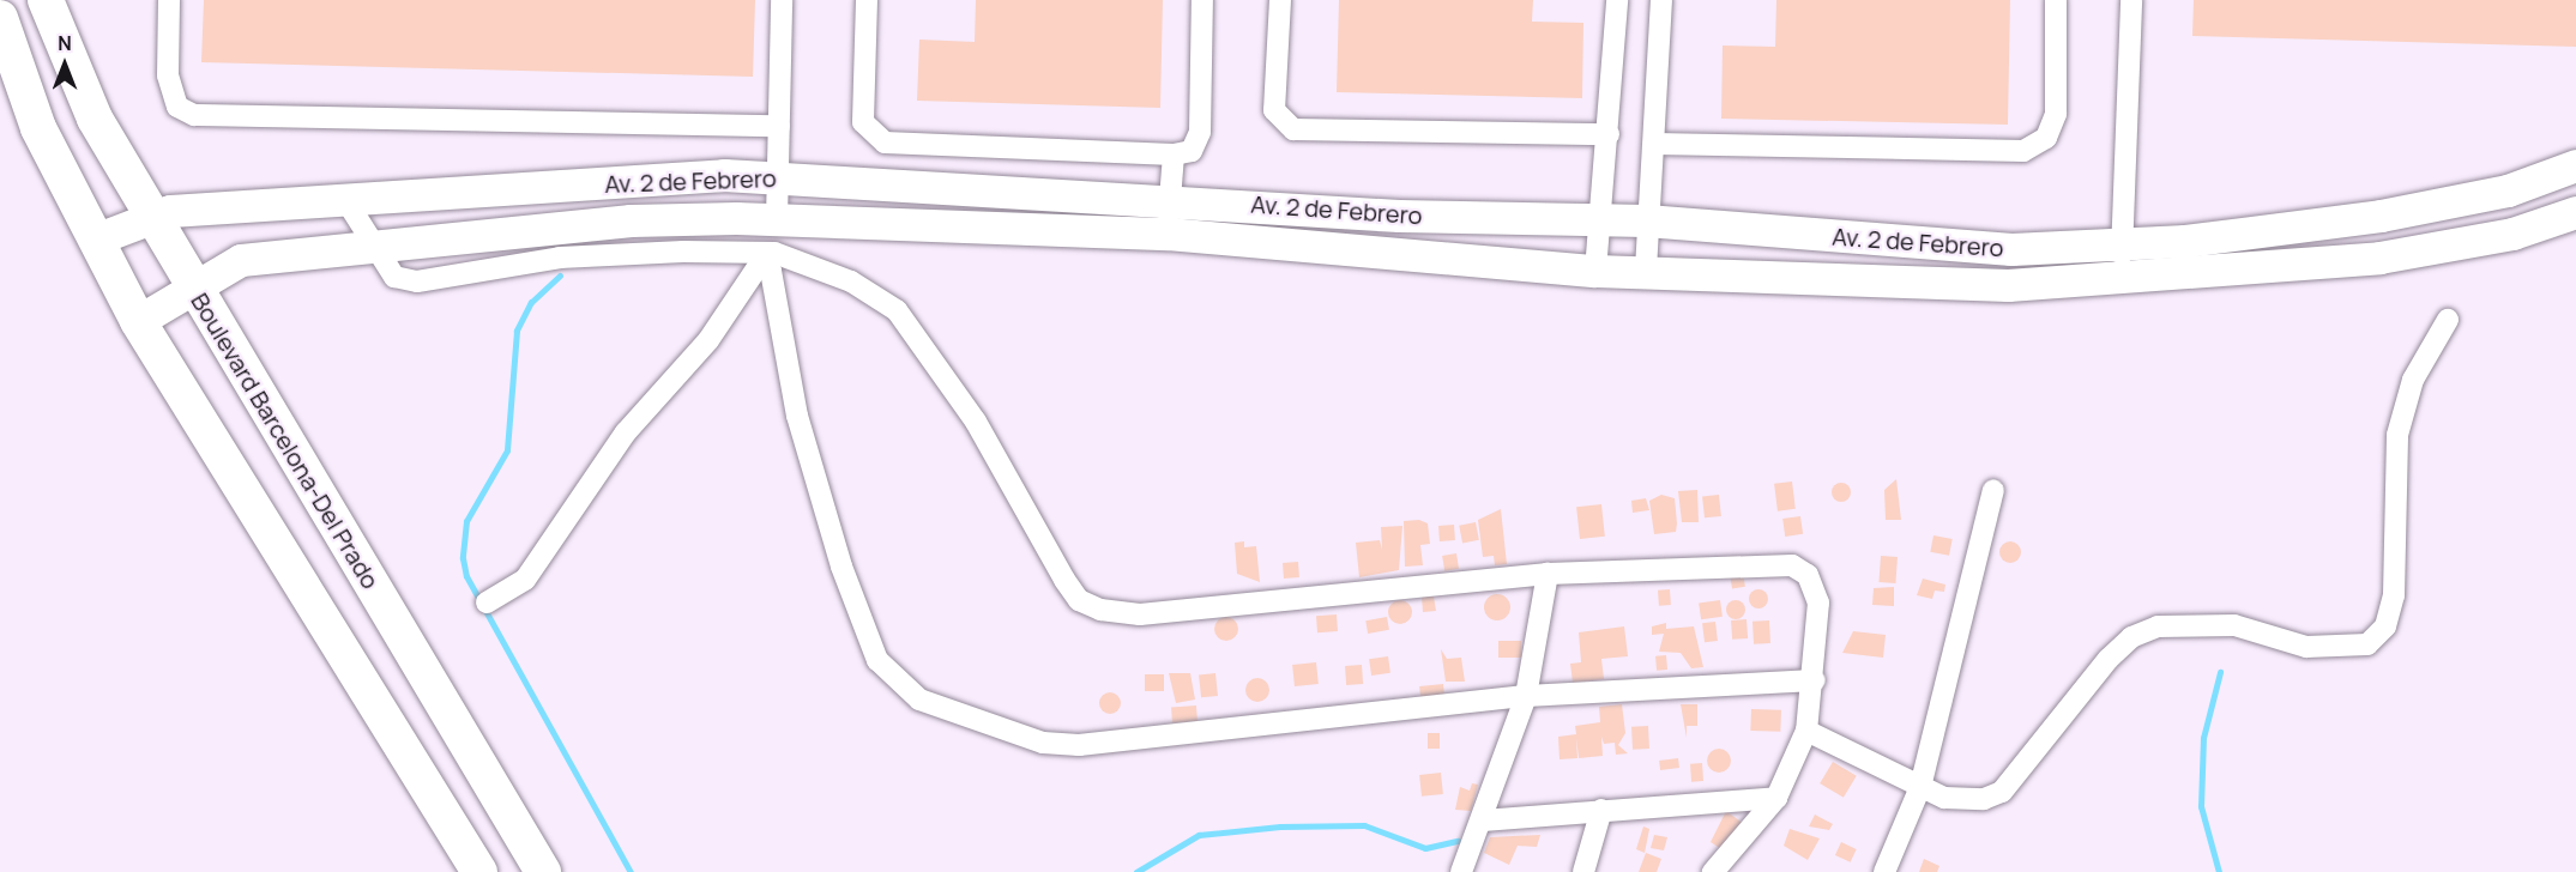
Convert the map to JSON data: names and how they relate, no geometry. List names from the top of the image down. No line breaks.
{"streets":{"main road":["Av. 2 de Febrero","Boulevard Barcelona-Del Prado"]},"crossings":[["Av. 2 de Febrero","Boulevard Barcelona-Del Prado"]],"north":"top"}
